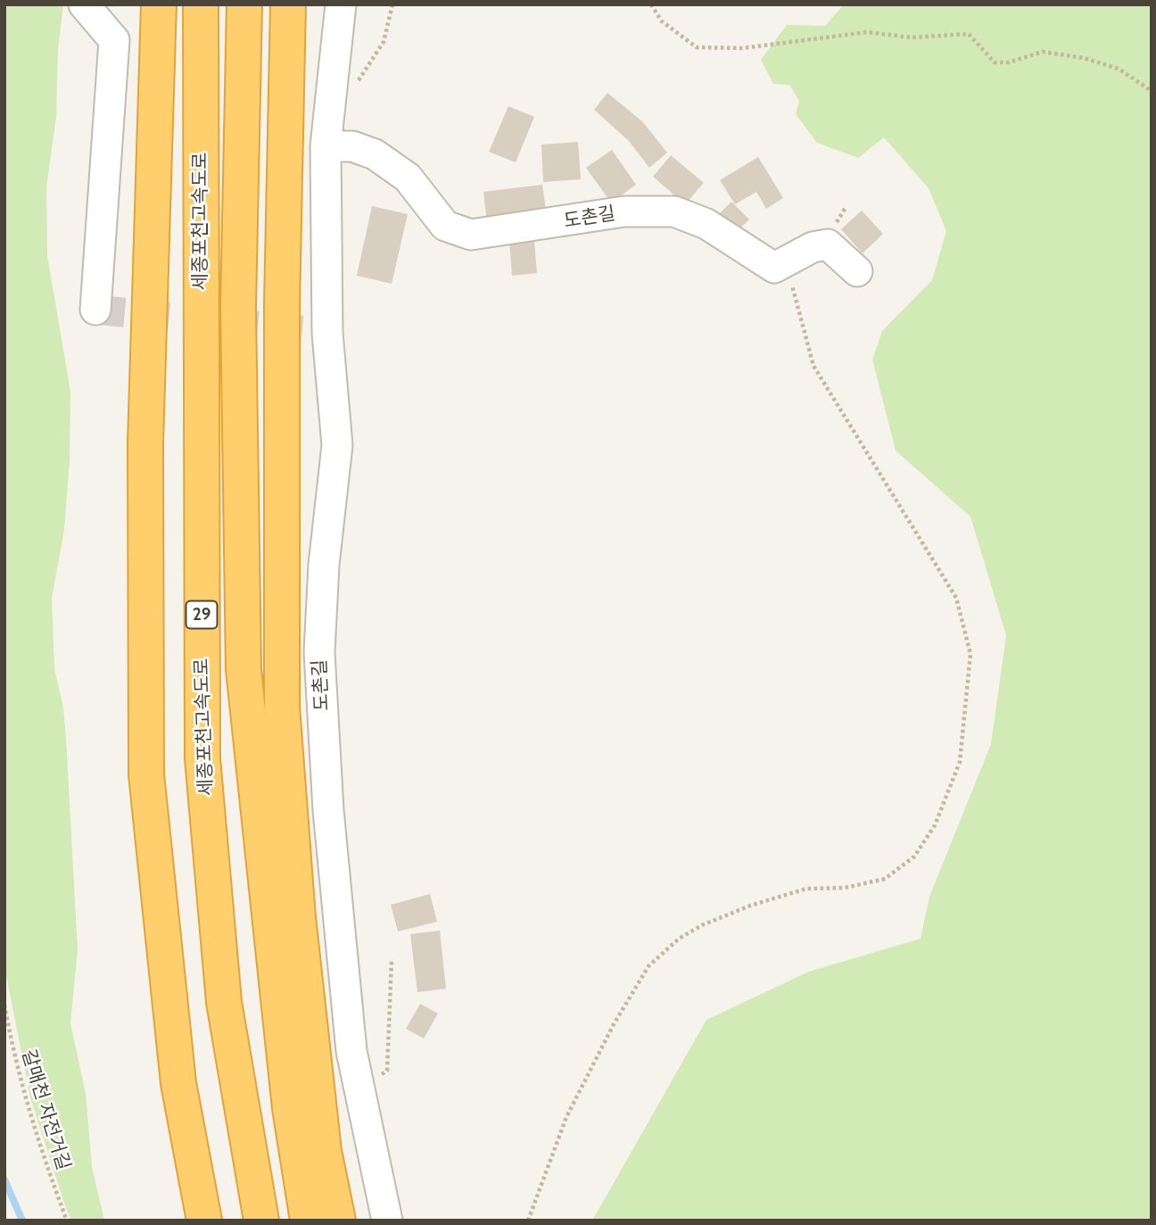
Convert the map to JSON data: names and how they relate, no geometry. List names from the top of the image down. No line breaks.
{"streets":{"highway":["세종포천고속도로","29"],"street":["도촌길"],"path":["갈매천 자전거길"]}}
